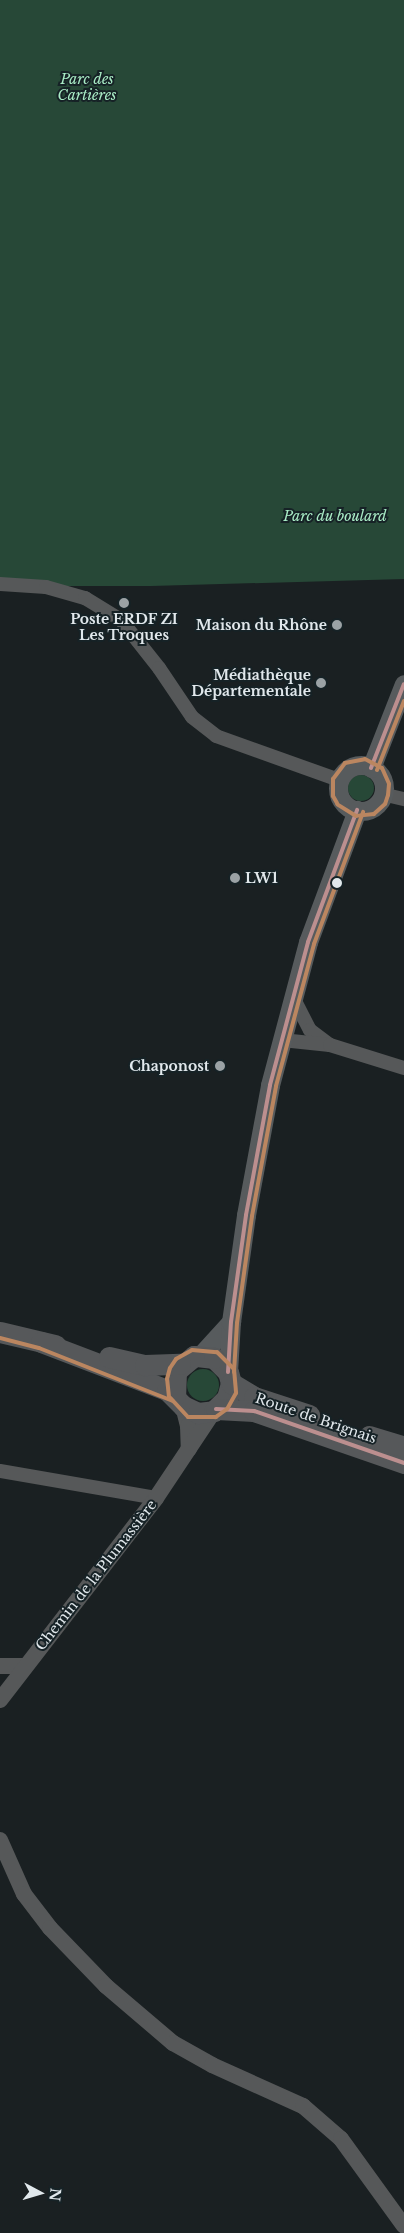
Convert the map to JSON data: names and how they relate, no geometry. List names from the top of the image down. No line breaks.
{"streets":{"main road":["Route de Brignais"],"street":["Chemin de la Plumassière"]},"crossings":[["Route de Brignais","Chemin de la Plumassière"]],"parks":["Parc des Cartières","Parc du boulard"],"places":["Poste ERDF ZI Les Troques","Maison du Rhône","Médiathèque Départementale","LW1","Chaponost"],"north":"right"}
